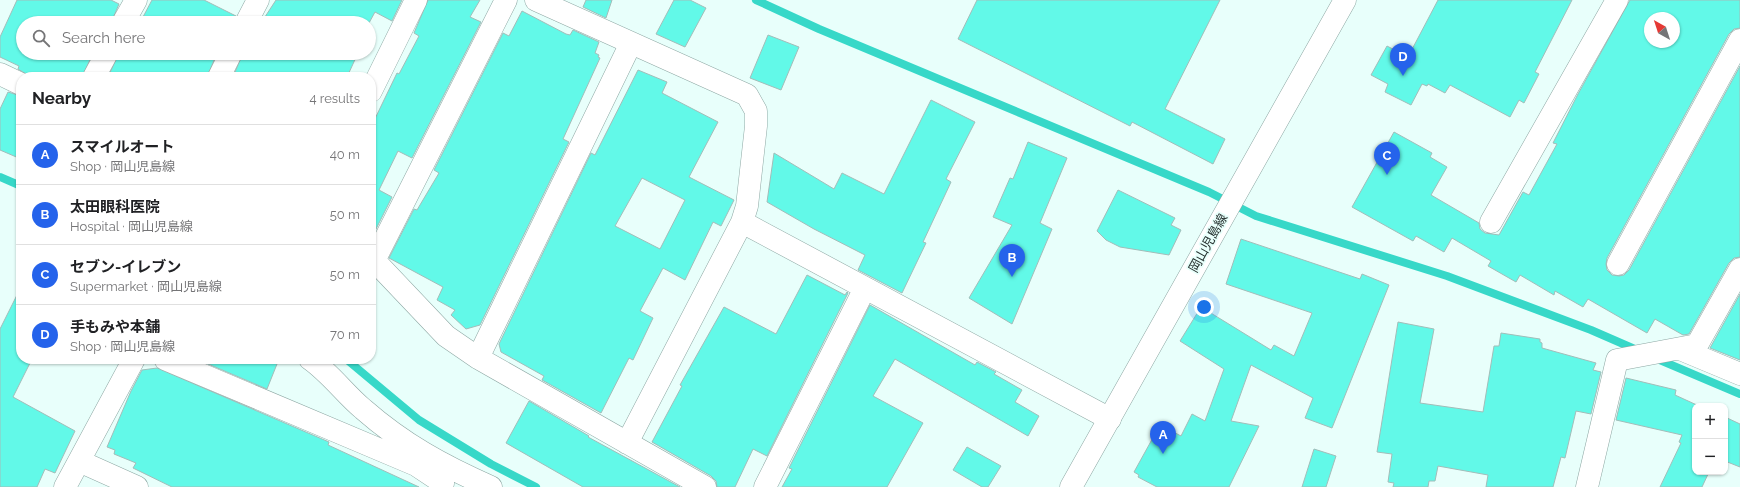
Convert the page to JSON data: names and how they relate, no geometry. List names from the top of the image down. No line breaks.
{"streets":{"street":["岡山児島線"]},"north":"top left","page":{"search":"Search here","pins":["D","C","B","A"],"heading":["Nearby","4 results"],"list":[{"mark":"A","name":"スマイルオート","note":"Shop · 岡山児島線","value":"40 m"},{"mark":"B","name":"太田眼科医院","note":"Hospital · 岡山児島線","value":"50 m"},{"mark":"C","name":"セブン-イレブン","note":"Supermarket · 岡山児島線","value":"50 m"},{"mark":"D","name":"手もみや本舗","note":"Shop · 岡山児島線","value":"70 m"}],"map_buttons":["+","−"]}}
